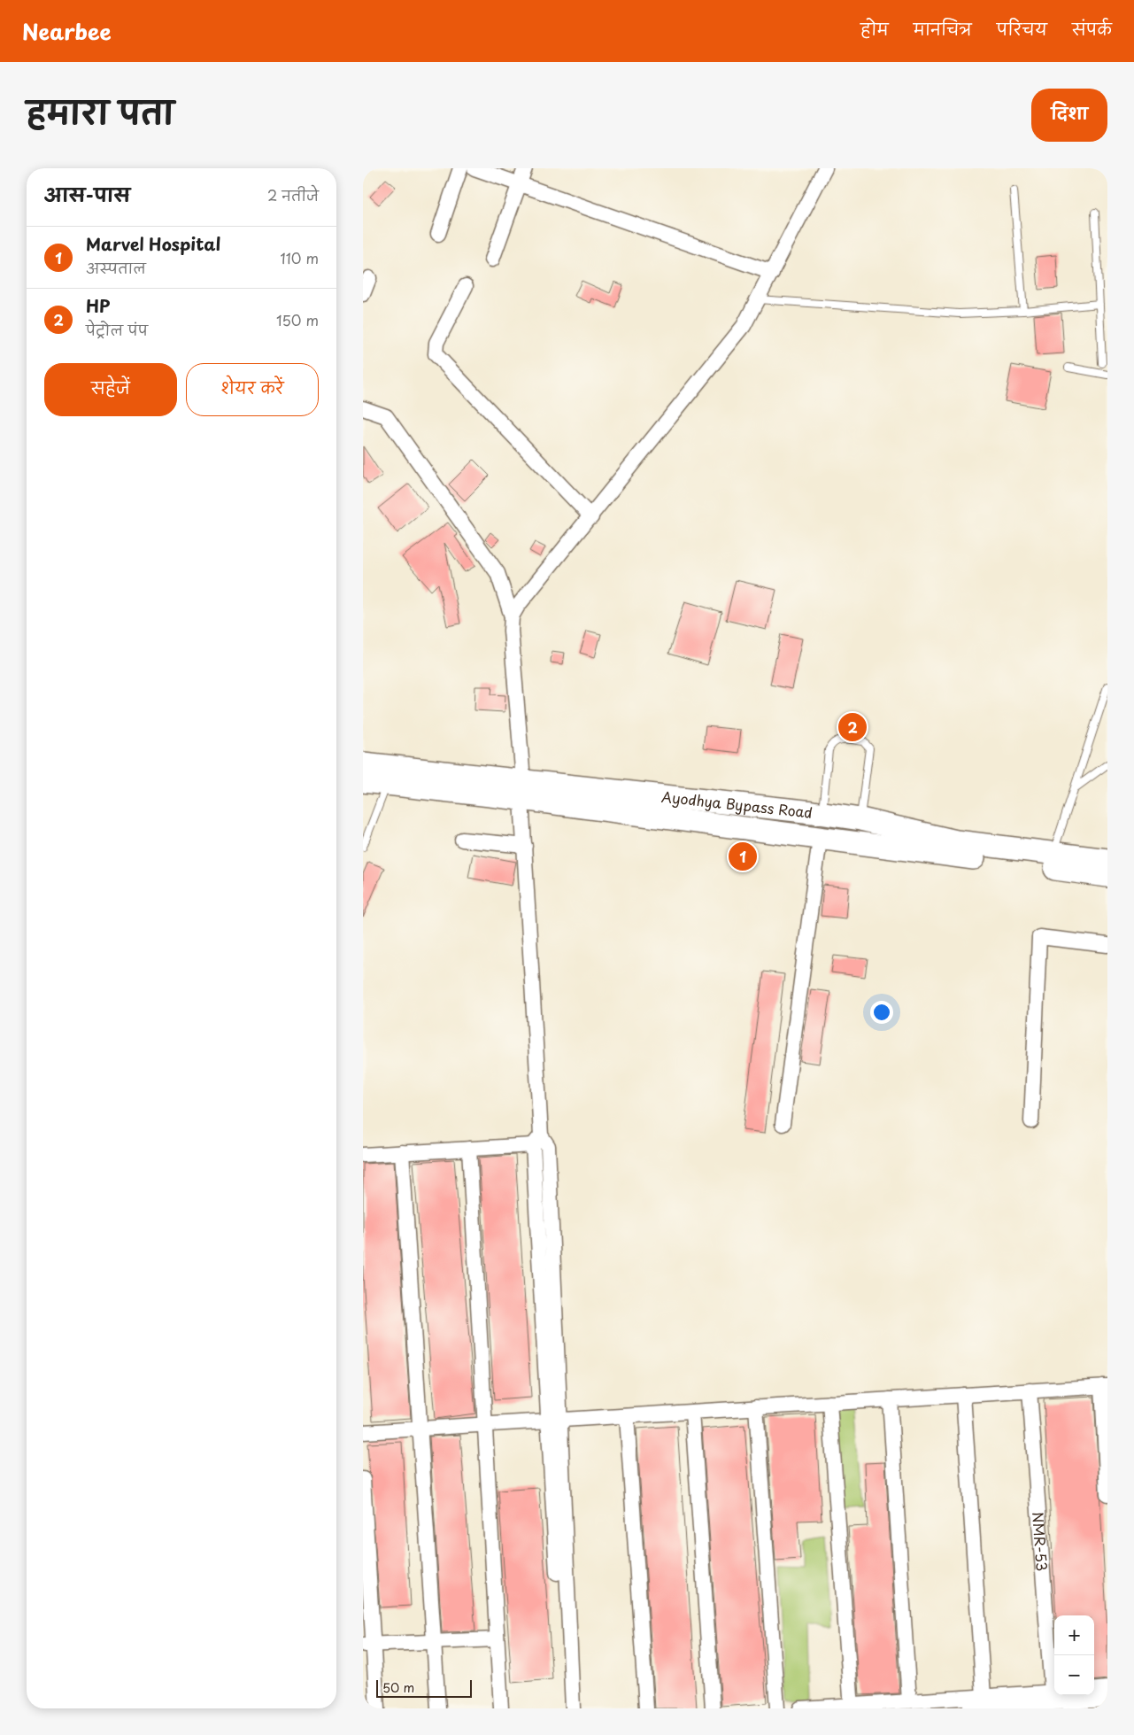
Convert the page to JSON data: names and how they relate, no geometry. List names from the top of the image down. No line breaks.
{"streets":{"main road":["Ayodhya Bypass Road"],"street":["NMR-53"]},"scale_bar":"50 m","page":{"header":"Nearbee","nav":["होम","मानचित्र","परिचय","संपर्क"],"title":"हमारा पता","buttons":["दिशा",["सहेजें","शेयर करें"]],"heading":["आस-पास","2 नतीजे"],"list":[{"mark":"1","name":"Marvel Hospital","note":"अस्पताल","value":"110 m"},{"mark":"2","name":"HP","note":"पेट्रोल पंप","value":"150 m"}],"pins":["2","1"],"map_buttons":["+","−"],"scale":"50 m"}}
